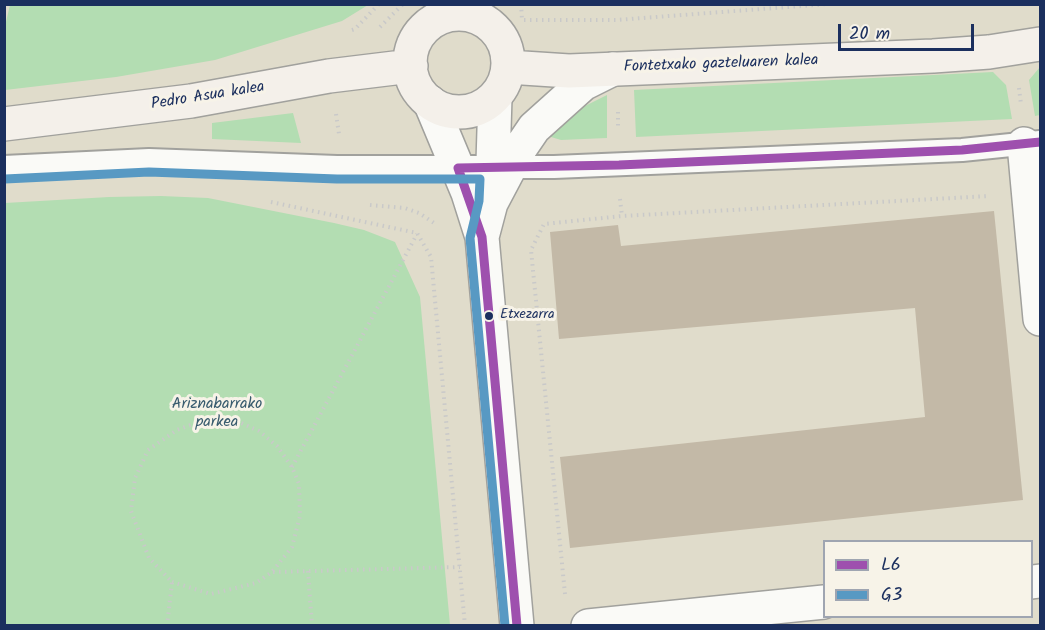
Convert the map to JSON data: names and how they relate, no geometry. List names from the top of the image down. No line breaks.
{"streets":{"main road":["Fontetxako gazteluaren kalea","Pedro Asua kalea"]},"crossings":[["Fontetxako gazteluaren kalea","Pedro Asua kalea"]],"parks":["Ariznabarrako parkea"],"places":["Etxezarra"],"lines":["transit line L6","transit line G3"],"legend":["L6","G3"],"scale_bar":"20 m"}
